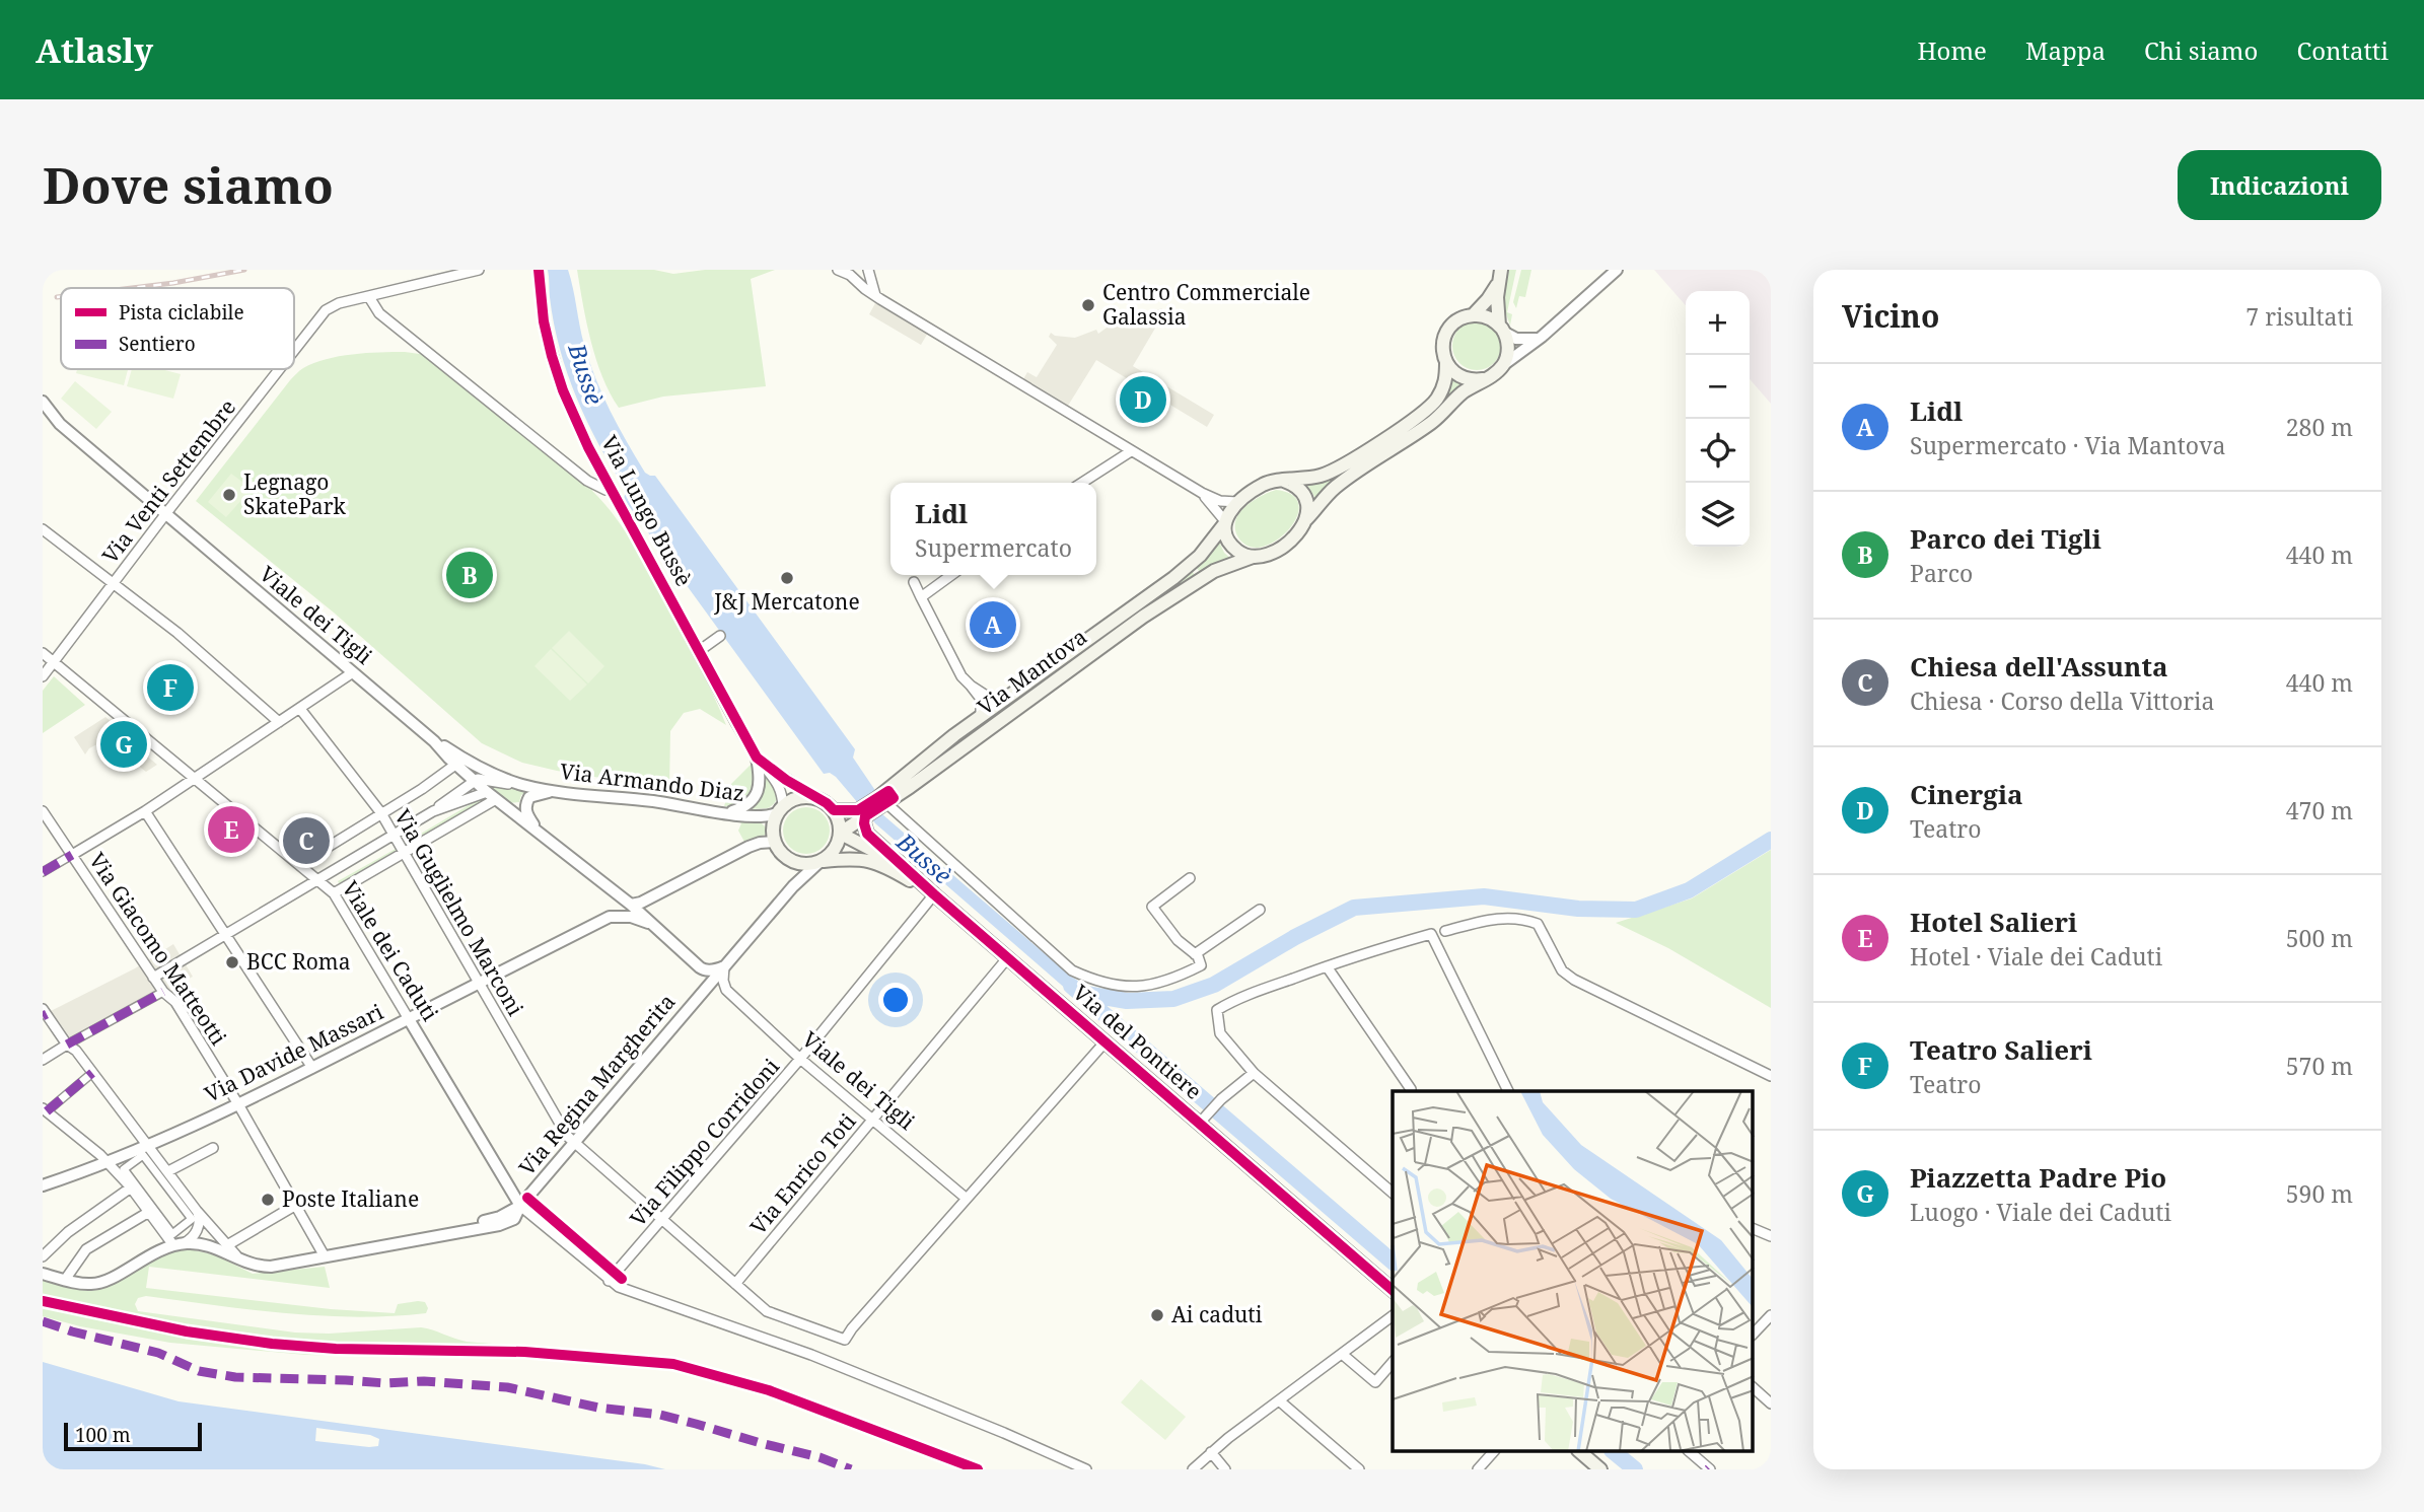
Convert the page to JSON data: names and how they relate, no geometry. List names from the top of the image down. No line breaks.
{"streets":{"main road":["Via Mantova","Via del Pontiere"],"street":["Via Venti Settembre","Via Lungo Bussè","Viale dei Tigli","Via Armando Diaz","Via Guglielmo Marconi","Via Giacomo Matteotti","Viale dei Caduti","Via Davide Massari","Via Regina Margherita","Via Filippo Corridoni","Via Enrico Toti"]},"crossings":[["Via Venti Settembre","Viale dei Tigli"],["Via Venti Settembre","Viale dei Caduti"],["Via Lungo Bussè","Via Mantova"],["Via Lungo Bussè","Via Armando Diaz"],["Via Lungo Bussè","Via del Pontiere"],["Via Lungo Bussè","Via Regina Margherita"],["Viale dei Tigli","Via Armando Diaz"],["Viale dei Tigli","Via Guglielmo Marconi"],["Viale dei Tigli","Via Regina Margherita"],["Viale dei Tigli","Via Filippo Corridoni"],["Viale dei Tigli","Via Enrico Toti"],["Via Mantova","Via Armando Diaz"],["Via Mantova","Via del Pontiere"],["Via Mantova","Via Regina Margherita"],["Via Armando Diaz","Via del Pontiere"],["Via Armando Diaz","Via Regina Margherita"],["Via Guglielmo Marconi","Via Davide Massari"],["Via Guglielmo Marconi","Via Regina Margherita"],["Via Guglielmo Marconi","Via Filippo Corridoni"],["Via Guglielmo Marconi","Via Enrico Toti"],["Via Giacomo Matteotti","Via Davide Massari"],["Viale dei Caduti","Via Davide Massari"],["Viale dei Caduti","Via Regina Margherita"],["Via del Pontiere","Via Regina Margherita"],["Via del Pontiere","Via Filippo Corridoni"],["Via del Pontiere","Via Enrico Toti"]],"water":["Bussè"],"places":["Centro Commerciale Galassia","Legnago SkatePark","J&J Mercatone","BCC Roma","Poste Italiane","Ai caduti"],"legend":["Pista ciclabile","Sentiero"],"scale_bar":"100 m","page":{"header":"Atlasly","nav":["Home","Mappa","Chi siamo","Contatti"],"buttons":"Indicazioni","title":"Dove siamo","heading":["Vicino","7 risultati"],"map_buttons":["+","−"],"list":[{"mark":"A","name":"Lidl","note":"Supermercato · Via Mantova","value":"280 m"},{"mark":"B","name":"Parco dei Tigli","note":"Parco","value":"440 m"},{"mark":"C","name":"Chiesa dell'Assunta","note":"Chiesa · Corso della Vittoria","value":"440 m"},{"mark":"D","name":"Cinergia","note":"Teatro","value":"470 m"},{"mark":"E","name":"Hotel Salieri","note":"Hotel · Viale dei Caduti","value":"500 m"},{"mark":"F","name":"Teatro Salieri","note":"Teatro","value":"570 m"},{"mark":"G","name":"Piazzetta Padre Pio","note":"Luogo · Viale dei Caduti","value":"590 m"}],"pins":["D","B","A","F","G","E","C"],"popup":["Lidl","Supermercato"],"scale":"100 m"}}
